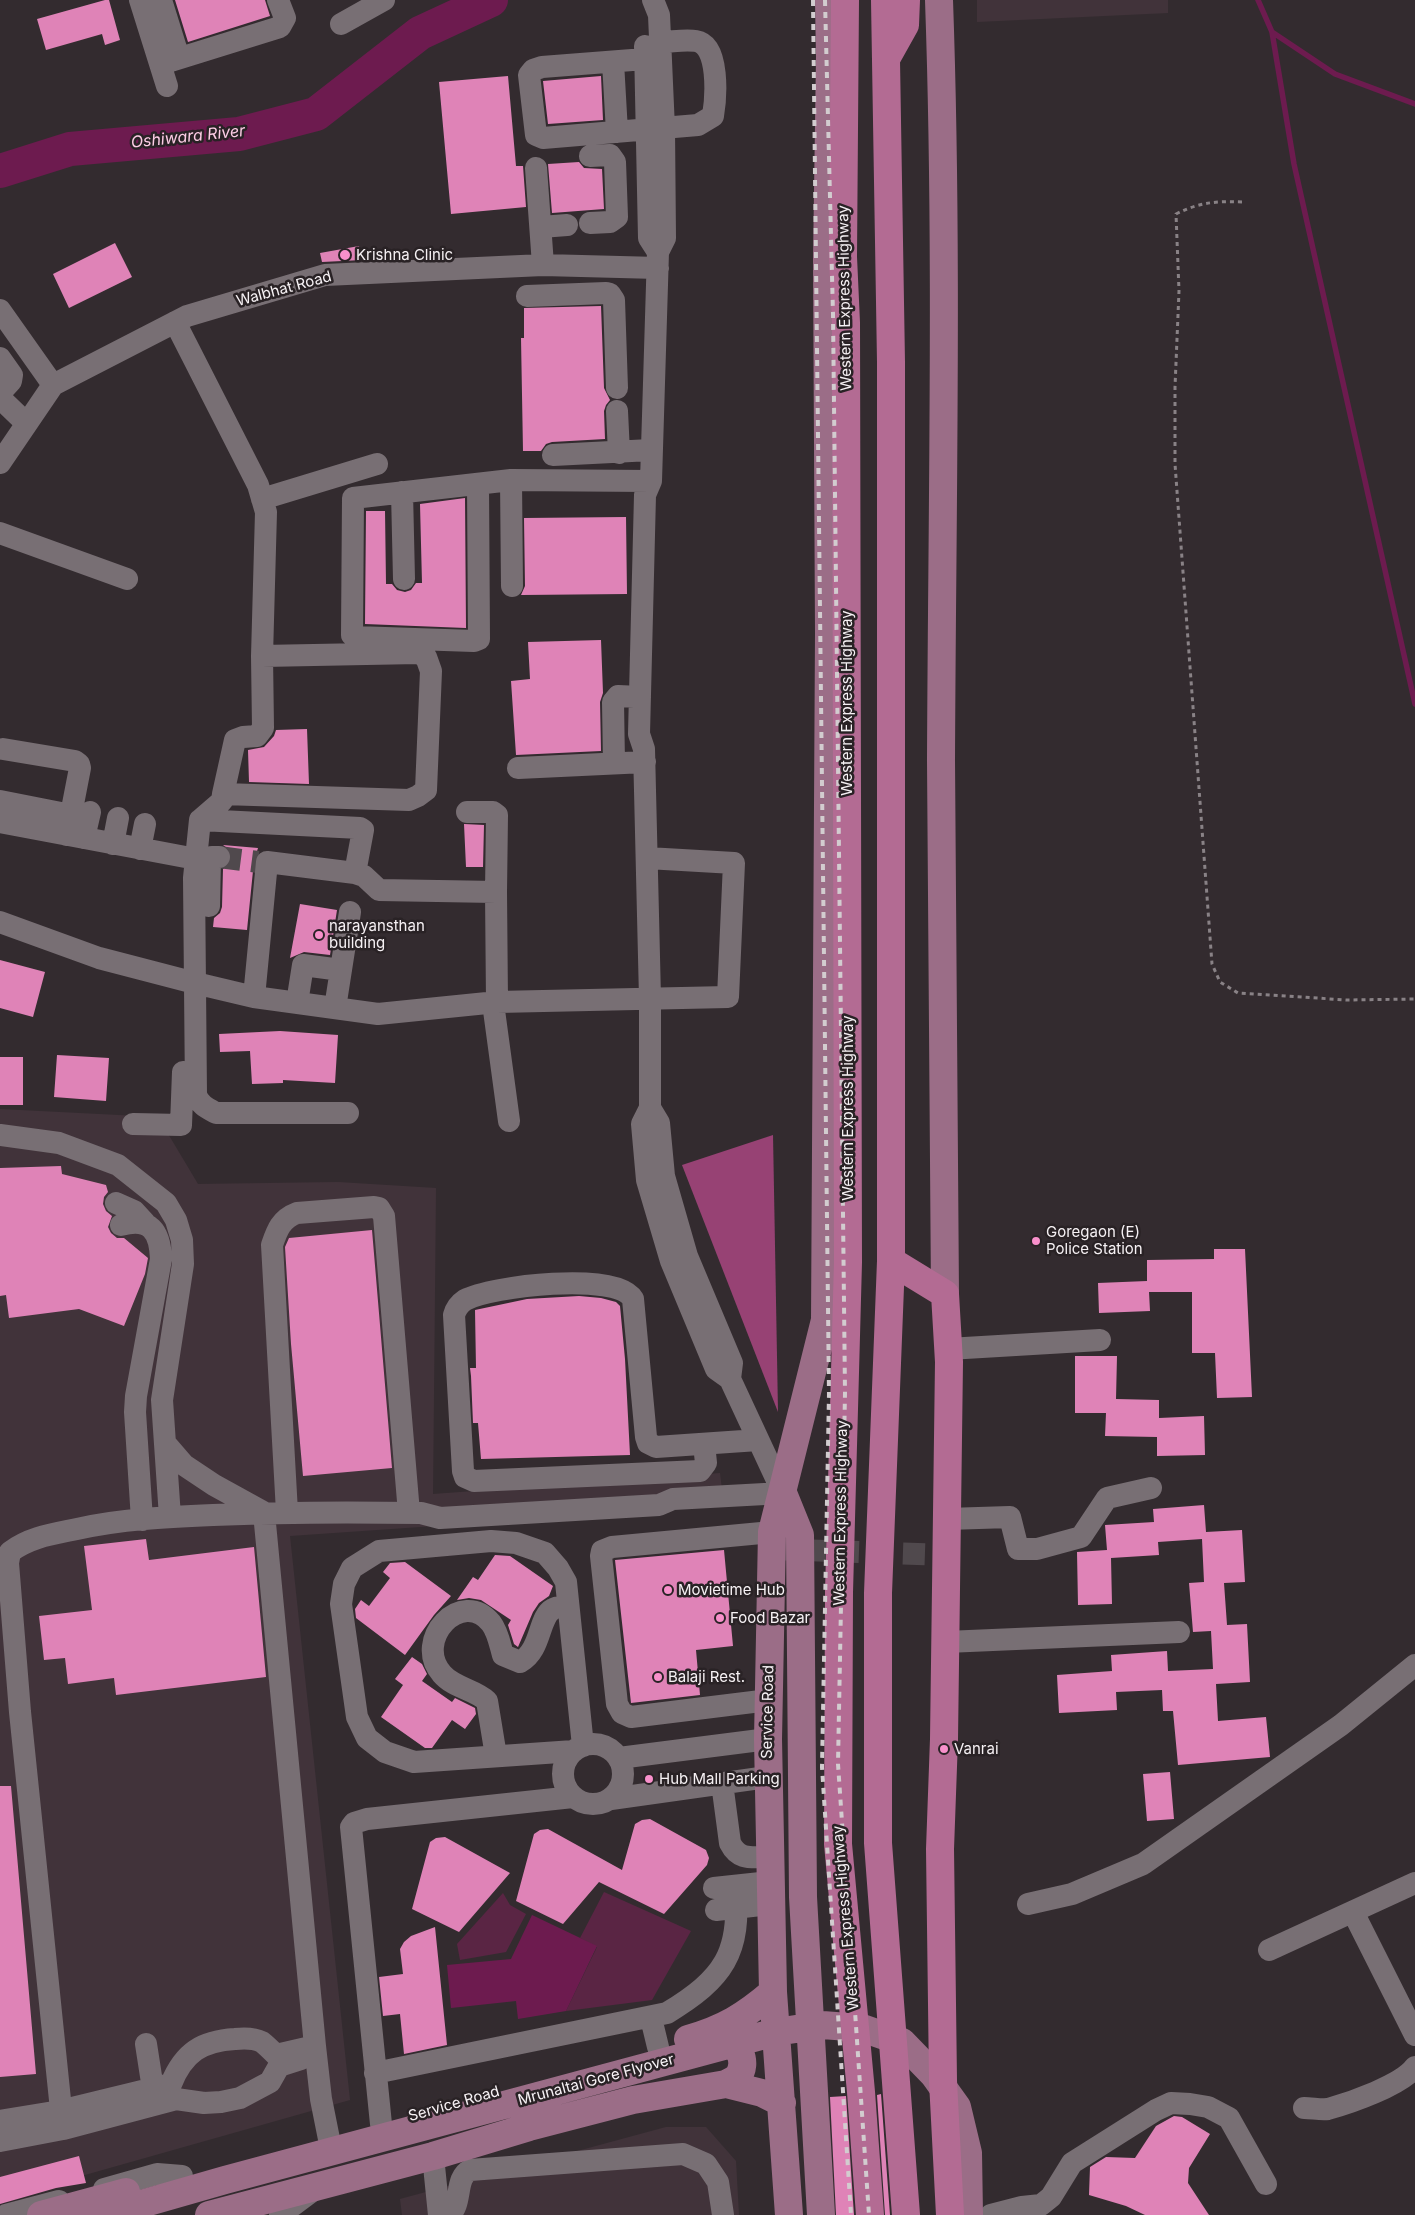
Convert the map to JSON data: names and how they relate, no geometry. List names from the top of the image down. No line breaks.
{"streets":{"highway":["Western Express Highway"],"main road":["Service Road","Mrunaltai Gore Flyover"],"street":["Walbhat Road"]},"water":["Oshiwara River"],"places":["Krishna Clinic","narayansthan building","Goregaon (E) Police Station","Movietime Hub","Food Bazar","Balaji Rest.","Vanrai","Hub Mall Parking"]}
